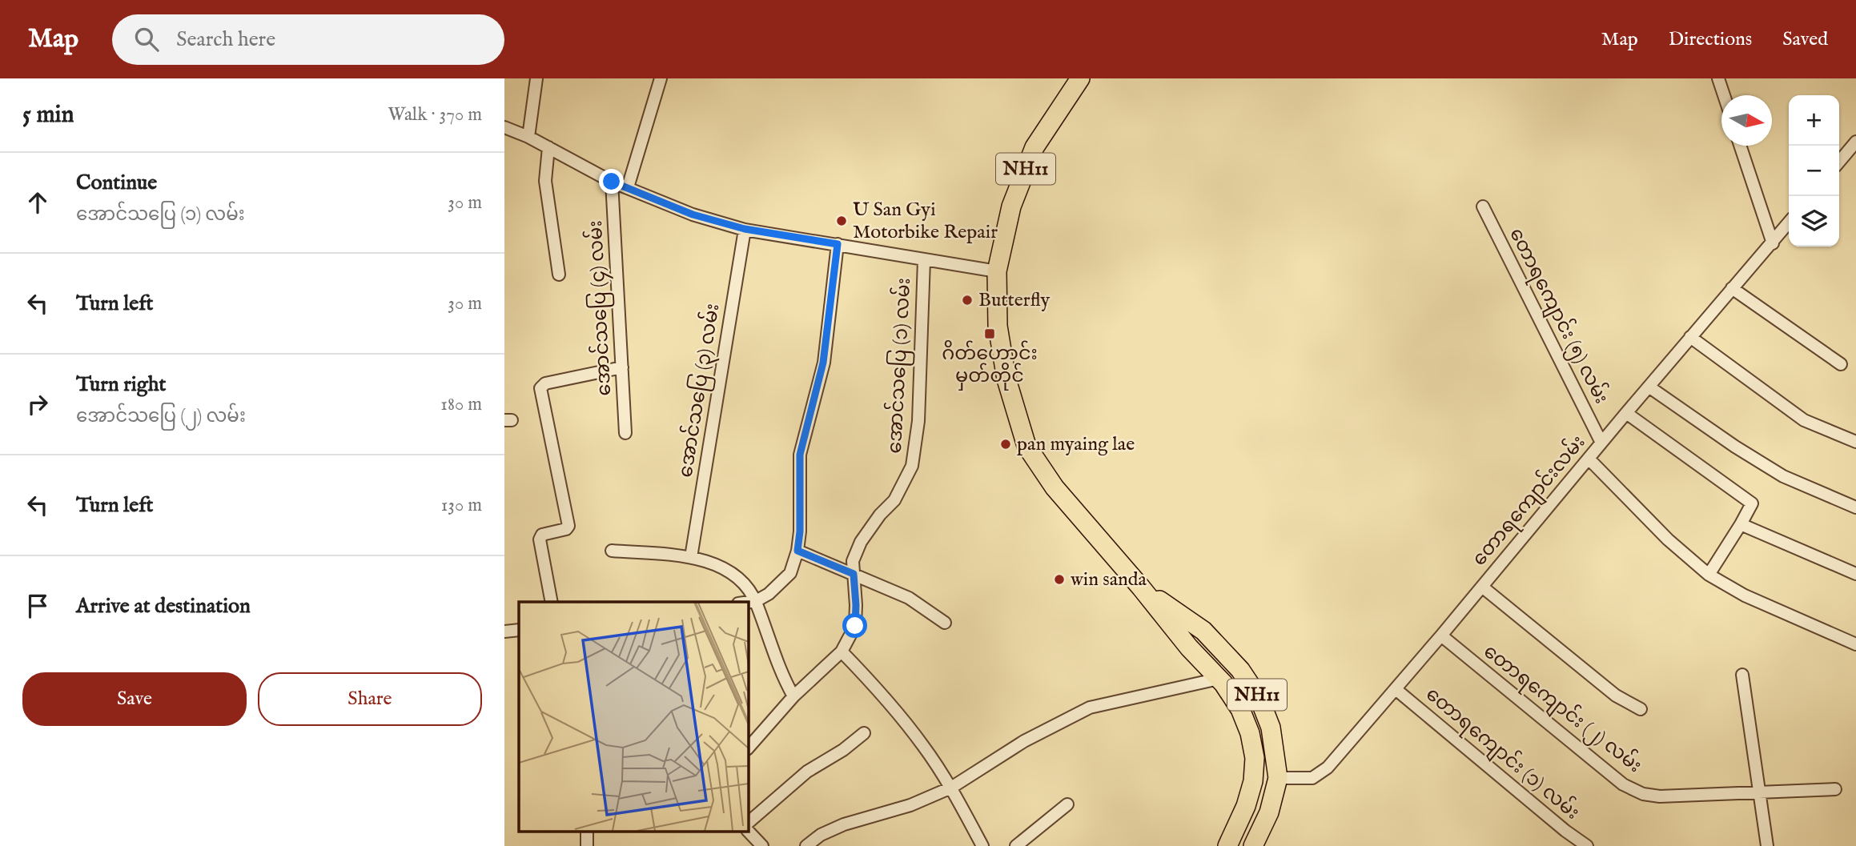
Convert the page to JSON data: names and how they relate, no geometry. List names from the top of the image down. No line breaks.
{"streets":{"highway":["NH11"],"street":["အောင်သပြေ (၄) လမ်း","တောရကျောင်း (၅) လမ်း","အောင်သပြေ (၁) လမ်း","အောင်သပြေ (၃) လမ်း","တောရကျောင်းလမ်း","တောရကျောင်း (၂) လမ်း","တောရကျောင်း (၁) လမ်း"]},"crossings":[["NH11","တောရကျောင်းလမ်း"],["တောရကျောင်း (၅) လမ်း","တောရကျောင်းလမ်း"],["တောရကျောင်းလမ်း","တောရကျောင်း (၂) လမ်း"],["တောရကျောင်းလမ်း","တောရကျောင်း (၁) လမ်း"]],"places":{"other":["U San Gyi Motorbike Repair","Butterfly","pan myaing lae","win sanda"],"transit":["ဂိတ်ဟောင်း မှတ်တိုင်"]},"north":"right","page":{"header":"Map","search":"Search here","nav":["Map","Directions","Saved"],"heading":["5 min","Walk · 370 m"],"map_buttons":["+","−"],"list":[["Continue","အောင်သပြေ (၁) လမ်း","30 m"],["Turn left","30 m"],["Turn right","အောင်သပြေ (၂) လမ်း","180 m"],["Turn left","130 m"],"Arrive at destination"],"buttons":["Save","Share"]}}
